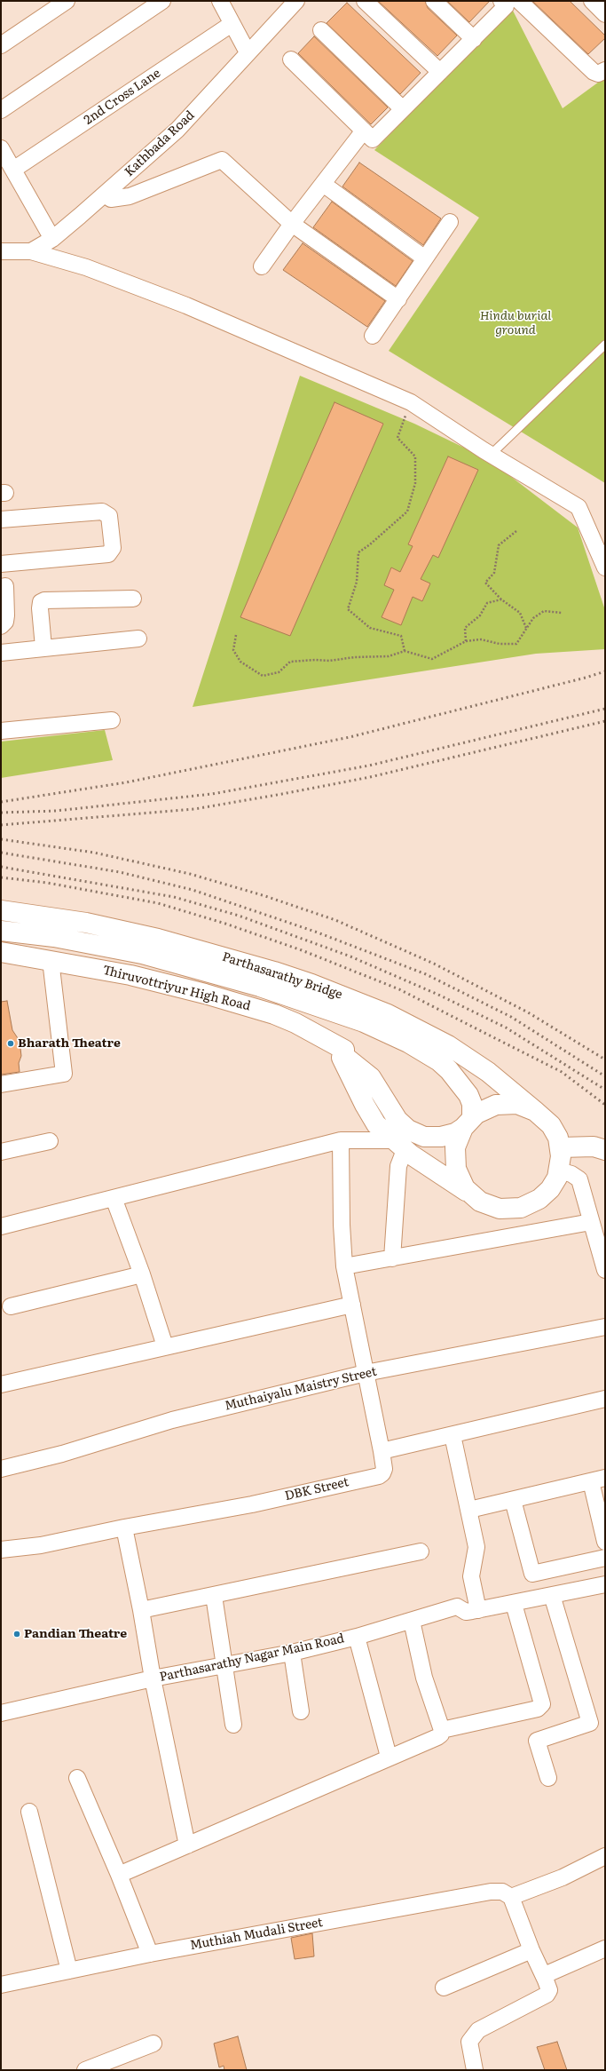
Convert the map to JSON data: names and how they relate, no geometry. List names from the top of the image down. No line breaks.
{"streets":{"main road":["Parthasarathy Bridge","Thiruvottriyur High Road"],"street":["2nd Cross Lane","Kathbada Road","Muthaiyalu Maistry Street","DBK Street","Parthasarathy Nagar Main Road","Muthiah Mudali Street"]},"crossings":[["Parthasarathy Bridge","Thiruvottriyur High Road"]],"parks":["Hindu burial ground"],"places":["Bharath Theatre","Pandian Theatre"]}
